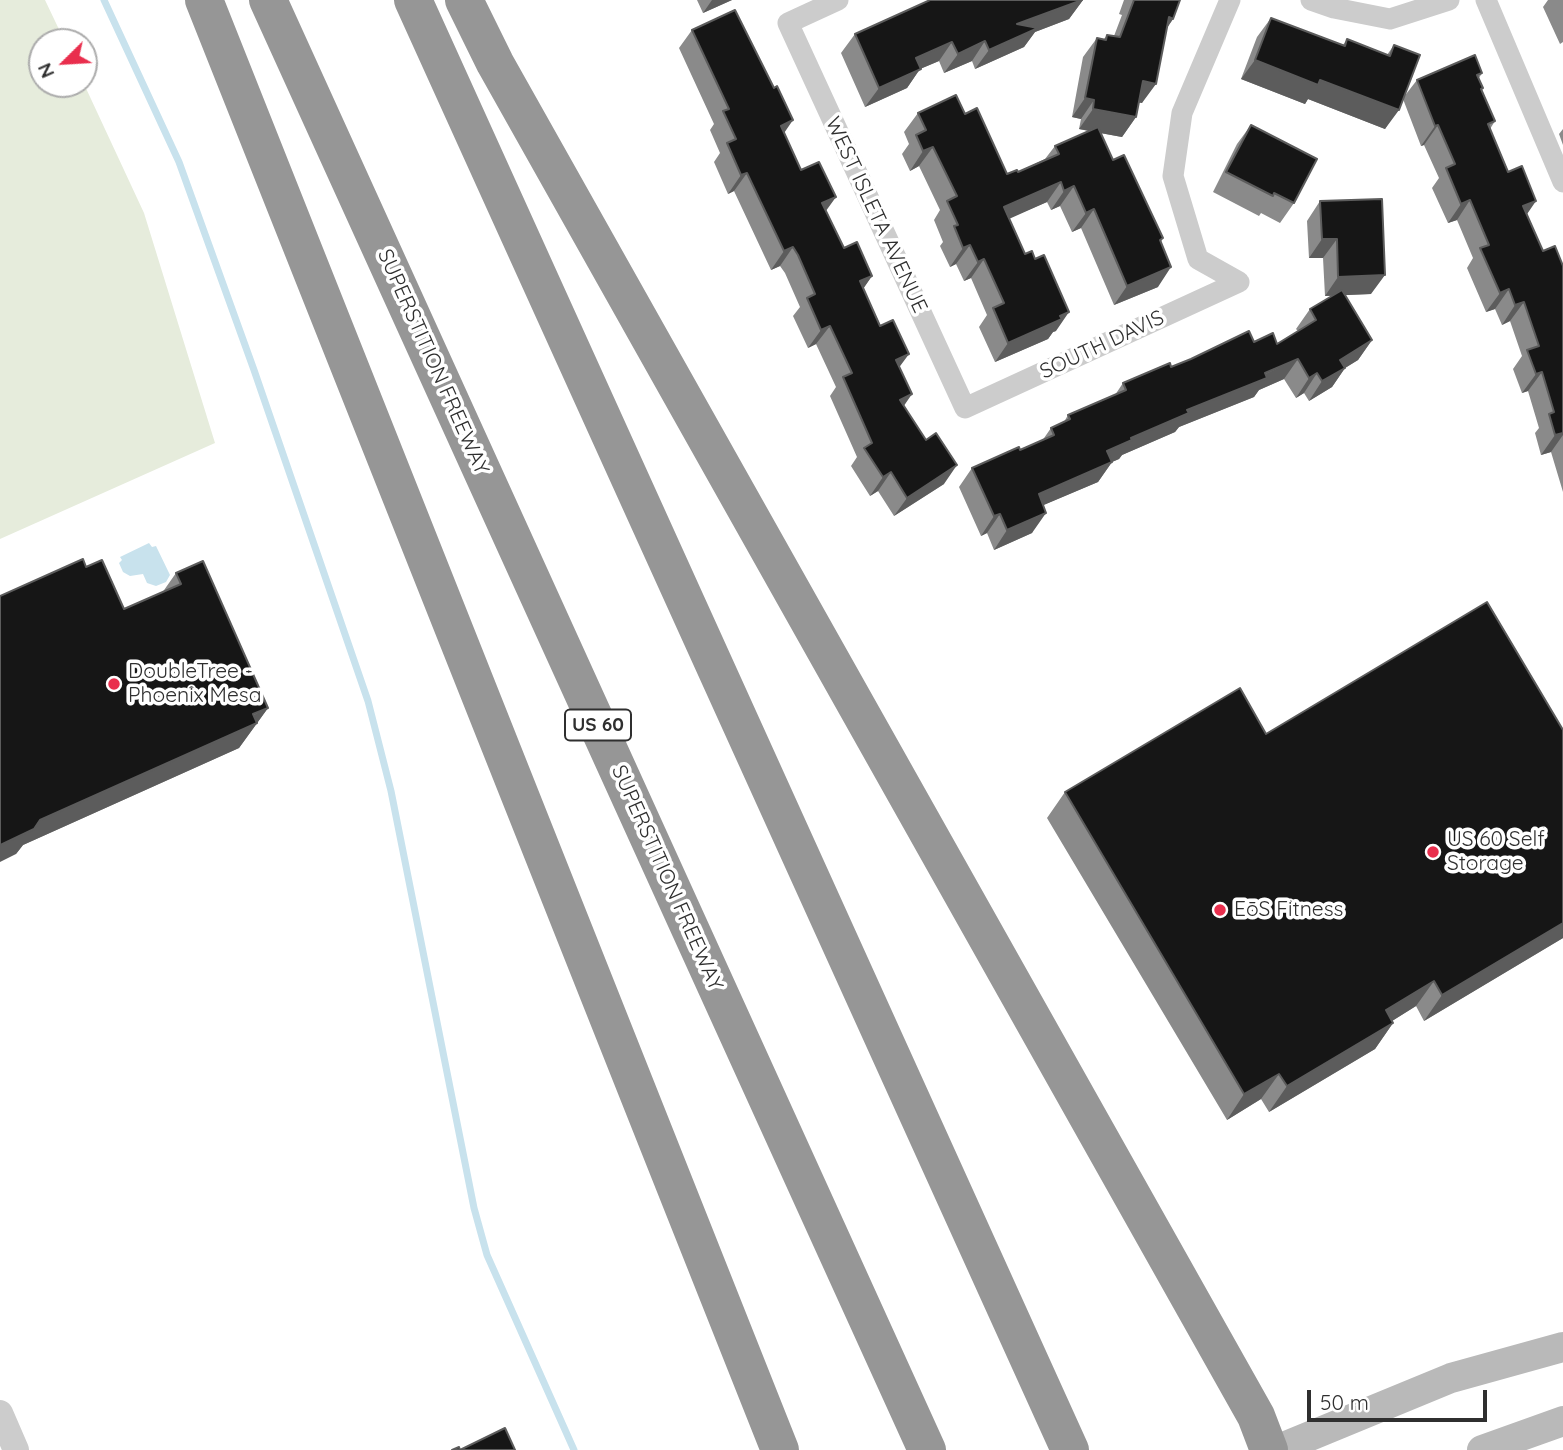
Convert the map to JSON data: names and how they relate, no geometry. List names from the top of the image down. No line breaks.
{"streets":{"highway":["SUPERSTITION FREEWAY","US 60"],"street":["WEST ISLETA AVENUE","SOUTH DAVIS"]},"crossings":[["WEST ISLETA AVENUE","SOUTH DAVIS"]],"places":["DoubleTree - Phoenix Mesa","US 60 Self Storage","EōS Fitness"],"scale_bar":"50 m","north":"bottom left"}
